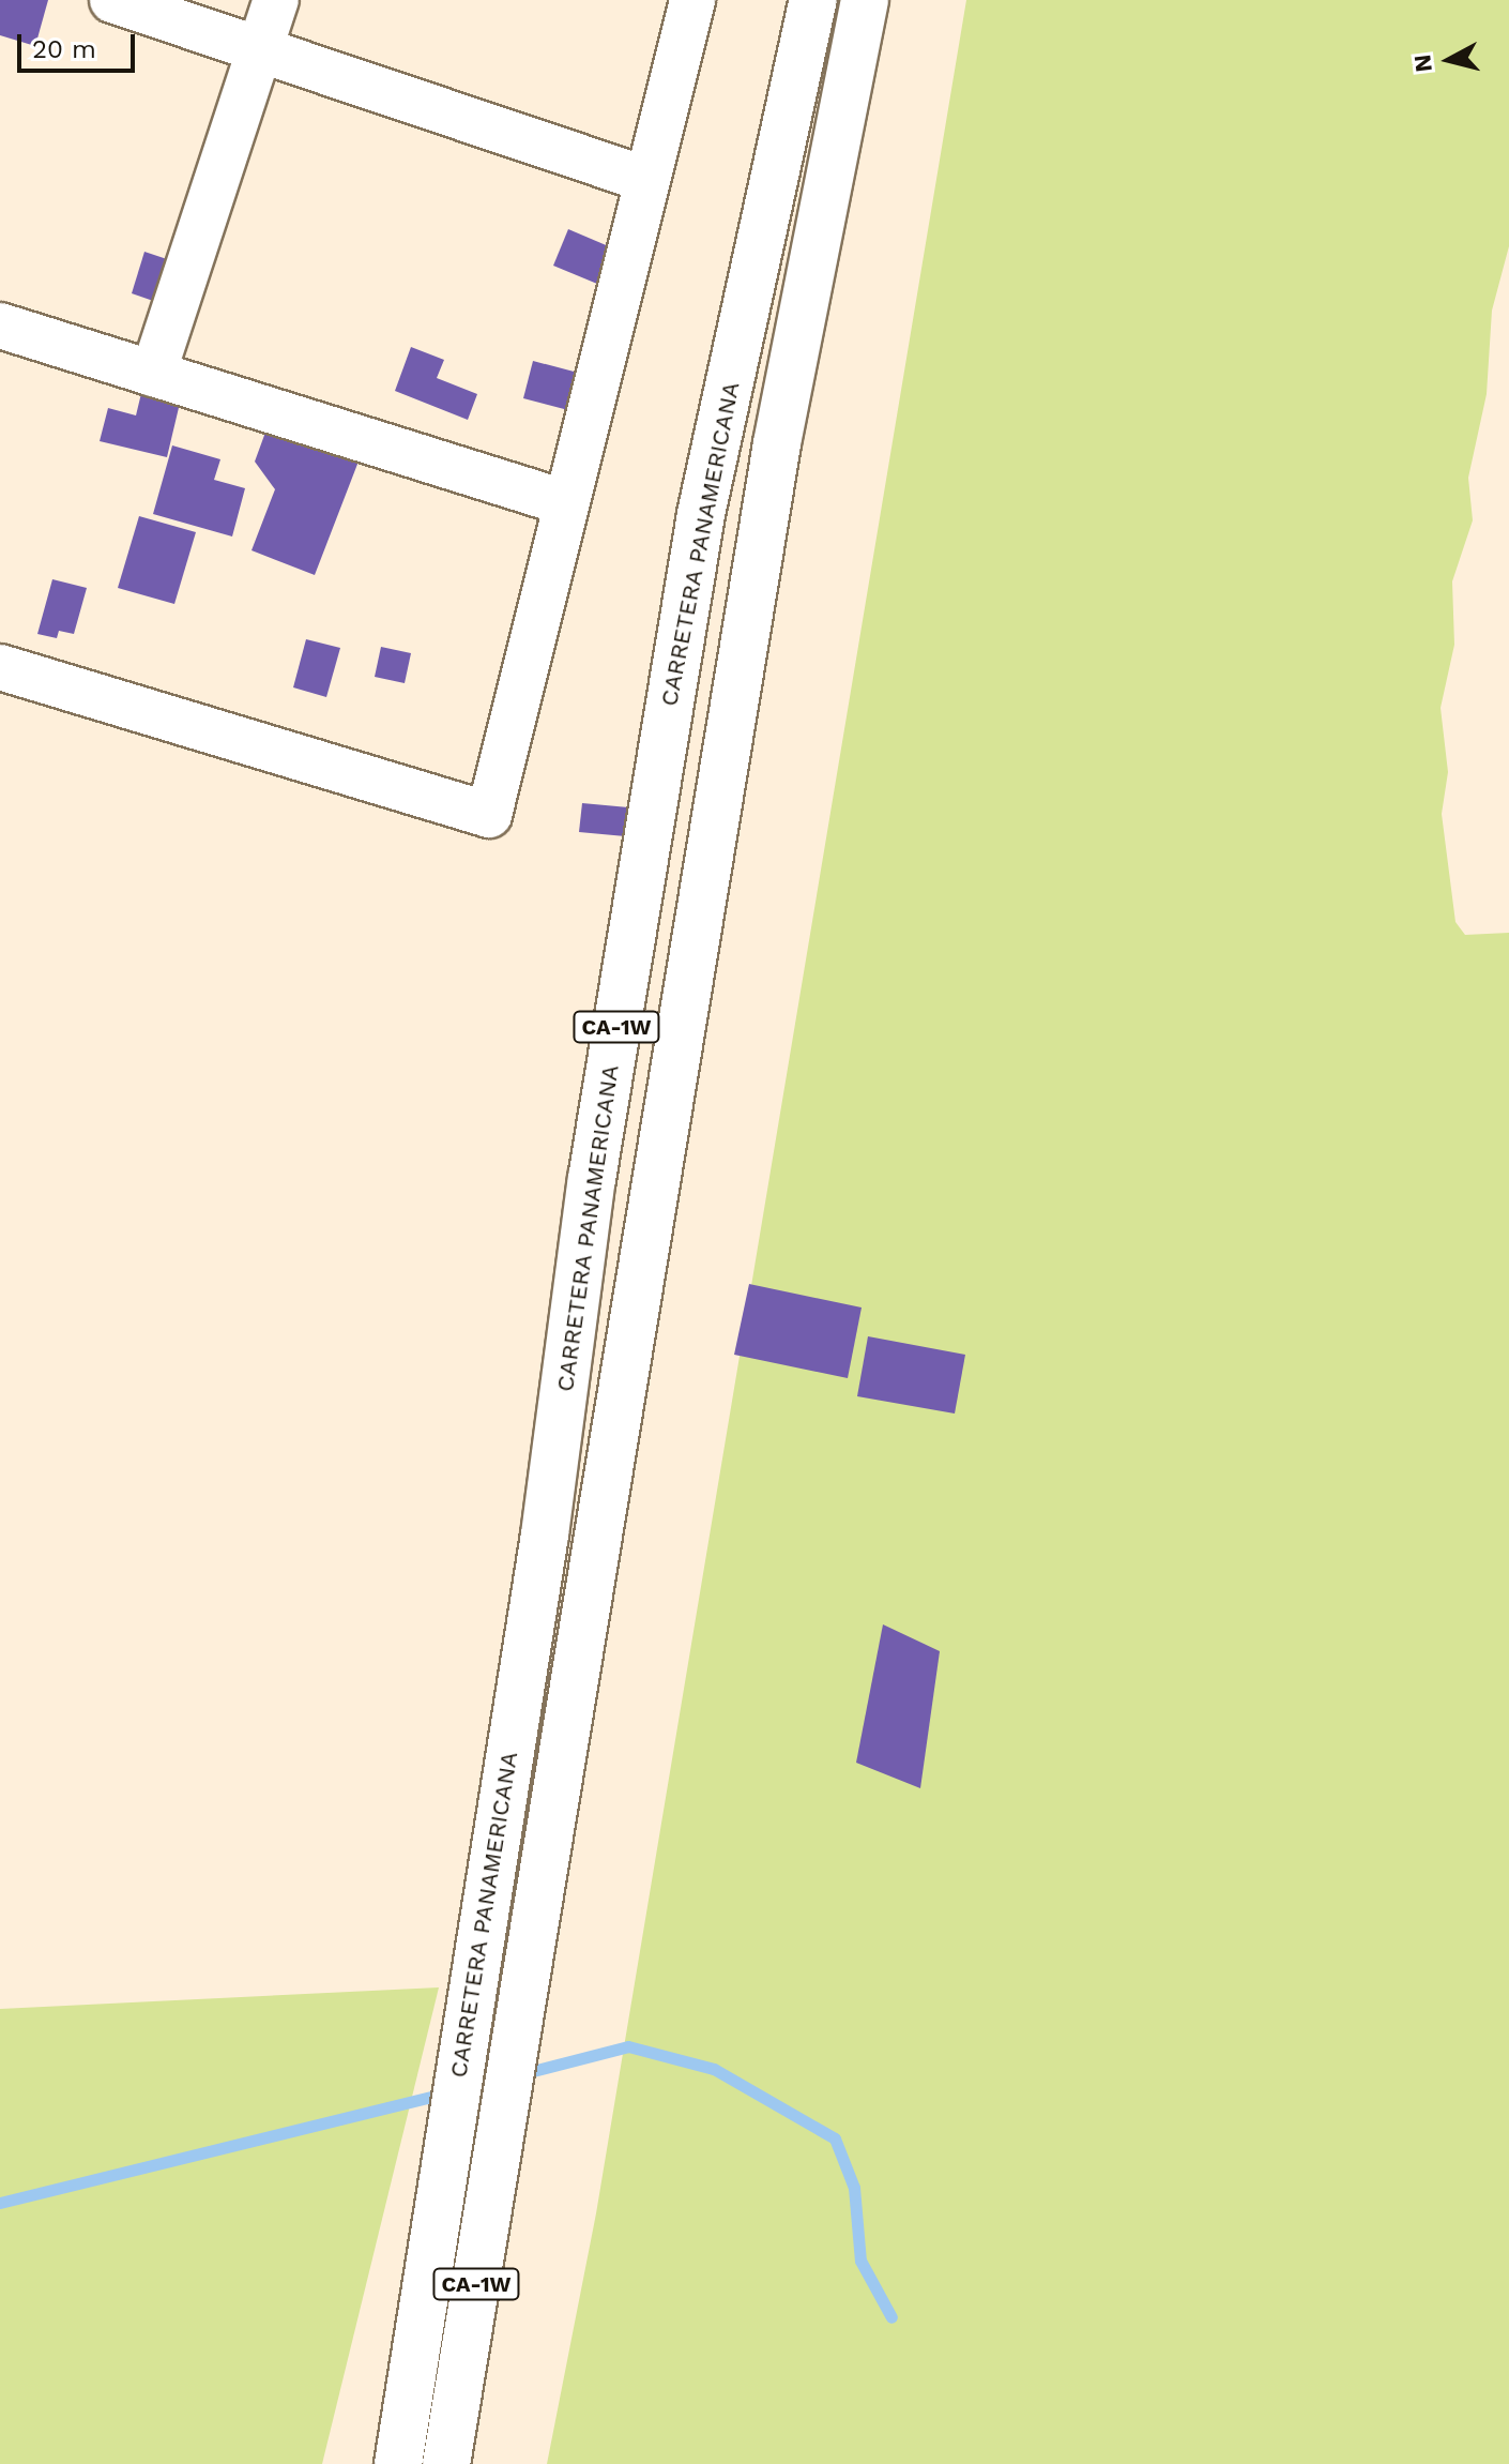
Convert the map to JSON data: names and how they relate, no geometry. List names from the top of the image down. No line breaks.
{"streets":{"highway":["CARRETERA PANAMERICANA","CA-1W"]},"scale_bar":"20 m","north":"left"}
